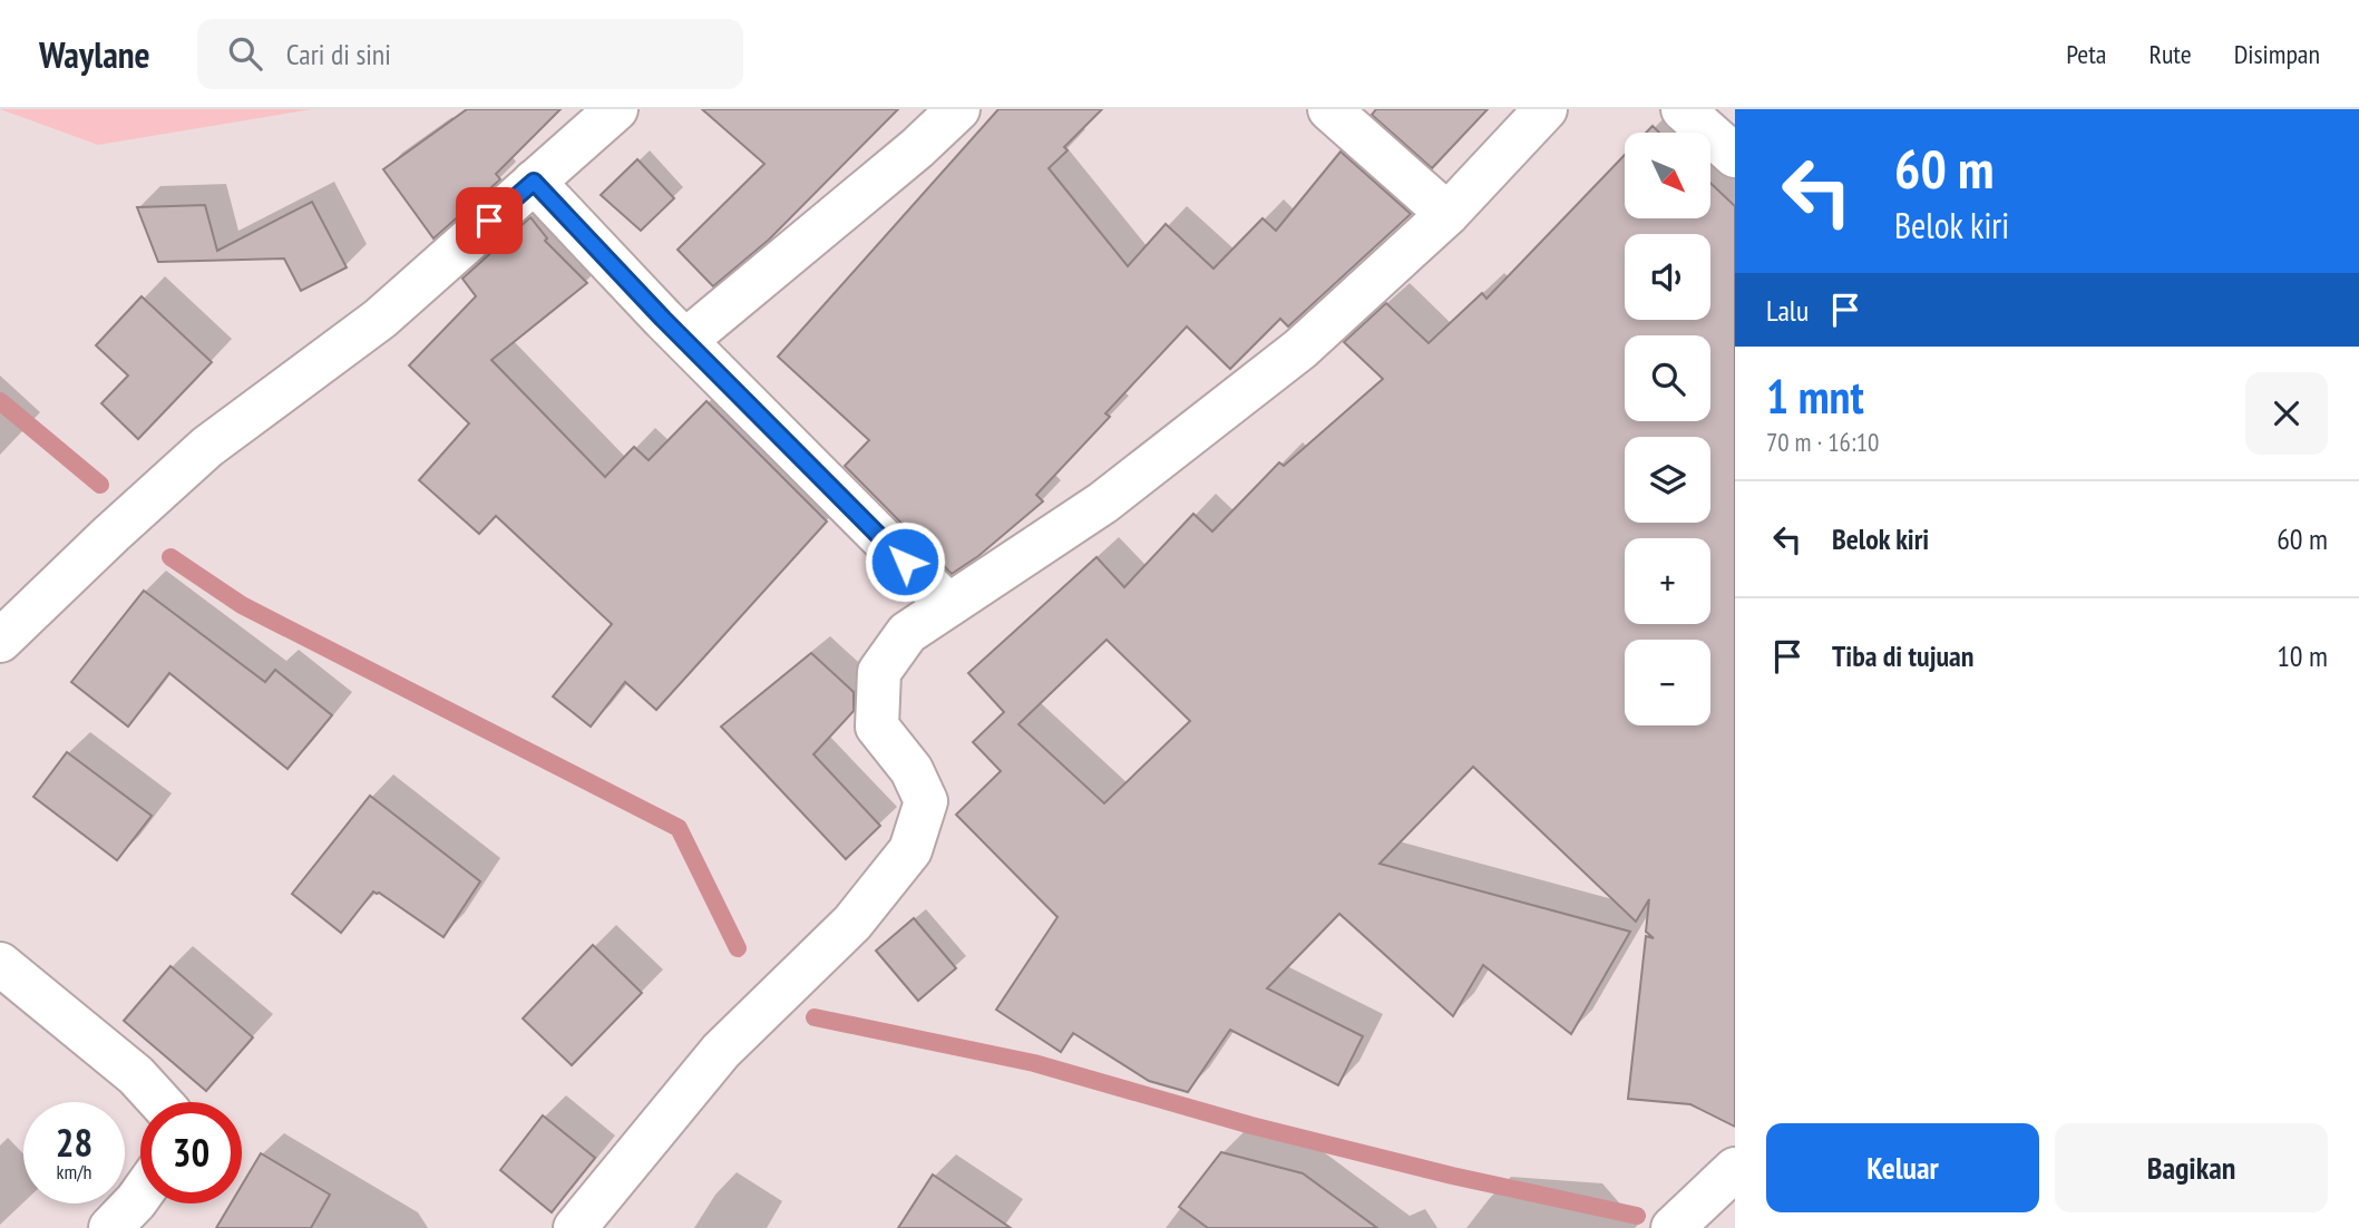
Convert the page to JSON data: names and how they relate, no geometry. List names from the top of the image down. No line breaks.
{"north":"bottom right","page":{"header":"Waylane","search":"Cari di sini","nav":["Peta","Rute","Disimpan"],"turn":["60 m","Belok kiri"],"map_buttons":["+","−"],"then":"Lalu","heading":["1 mnt","70 m · 16:10"],"list":[{"name":"Belok kiri","value":"60 m"},{"name":"Tiba di tujuan","value":"10 m"}],"speed":"28 km/h","limit":"30","buttons":["Keluar","Bagikan"]}}
